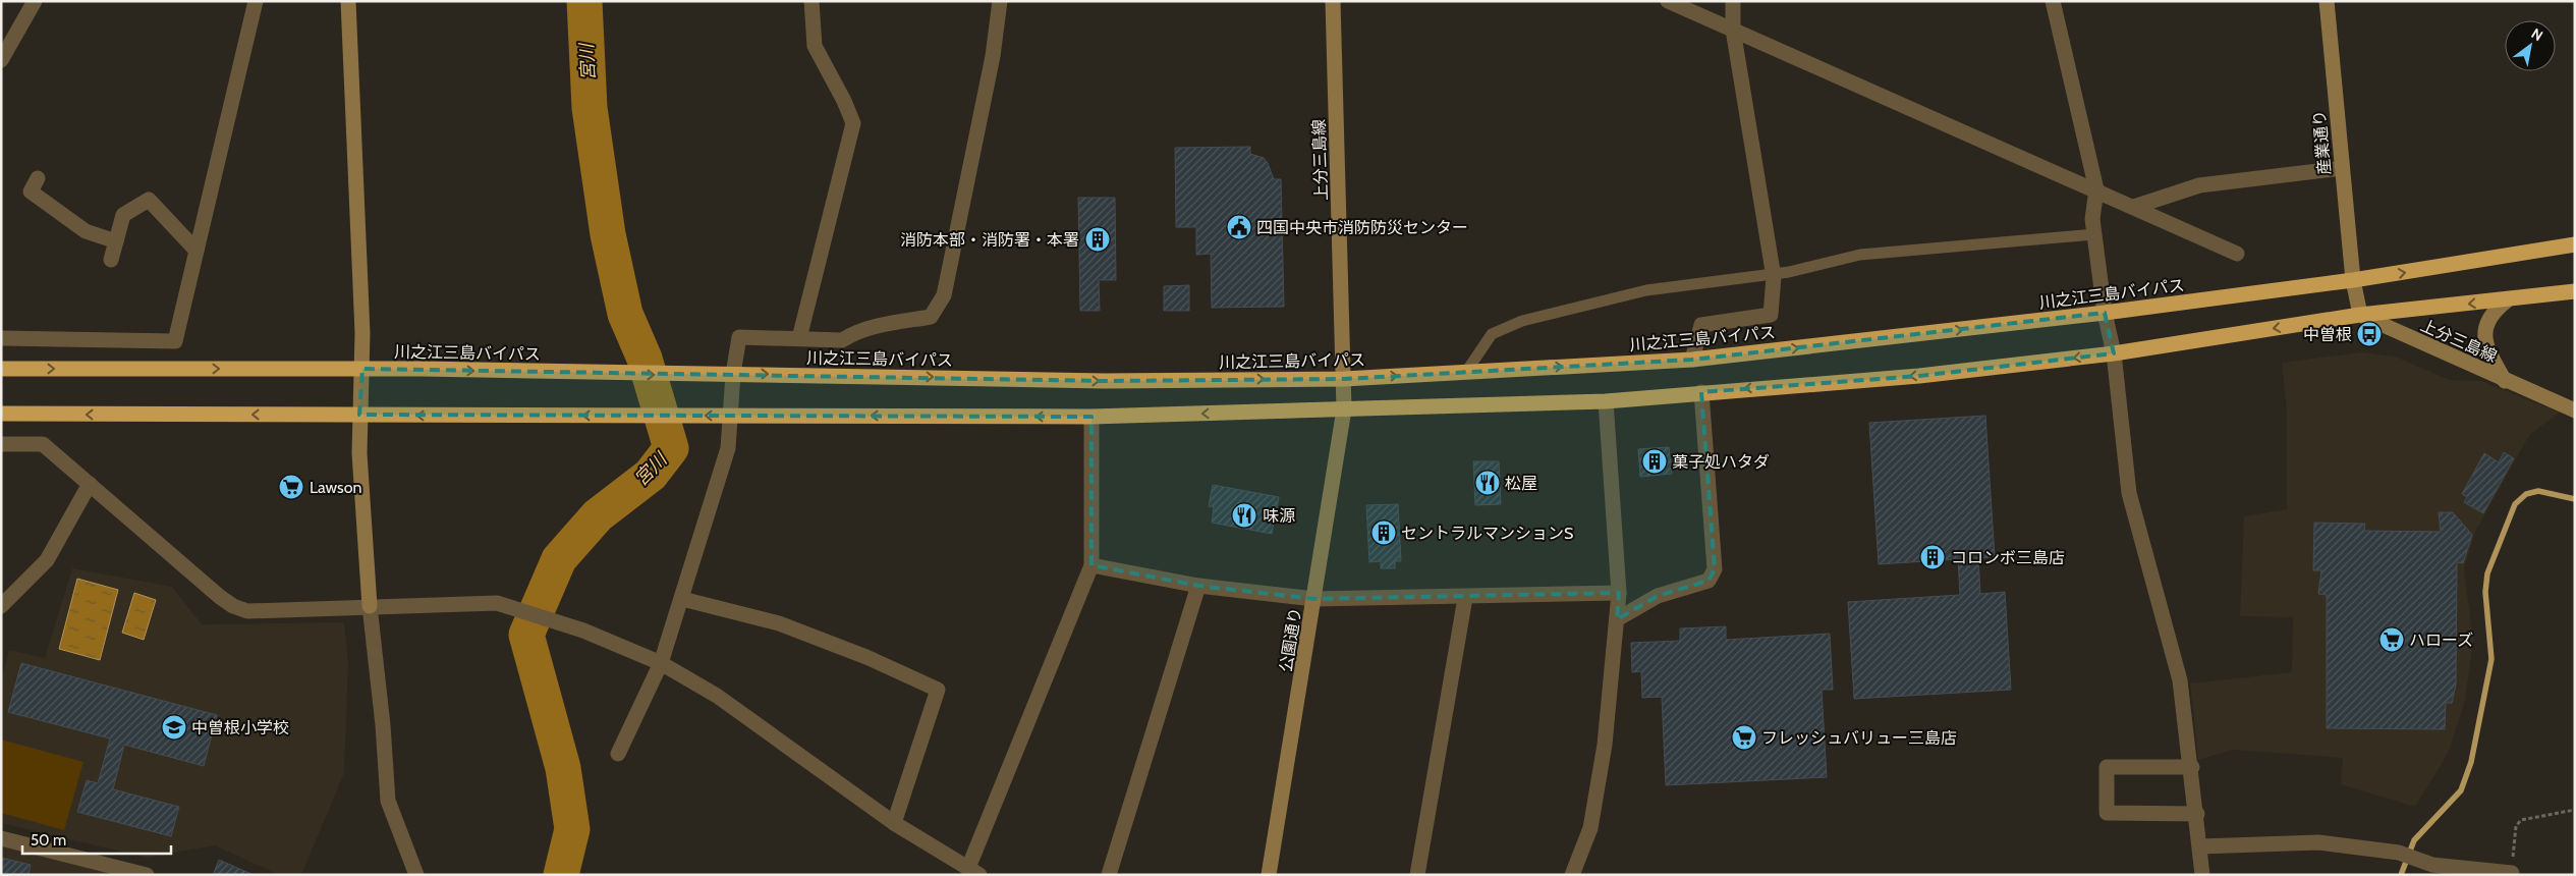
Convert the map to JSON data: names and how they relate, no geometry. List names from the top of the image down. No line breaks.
{"streets":{"highway":["川之江三島バイパス"],"street":["産業通り","上分三島線","公園通り"]},"crossings":[["産業通り","川之江三島バイパス"],["上分三島線","川之江三島バイパス"],["上分三島線","公園通り"]],"water":["宮川"],"places":{"public building":["四国中央市消防防災センター"],"building":["消防本部・消防署・本署","菓子処ハタダ","セントラルマンションS","コロンボ三島店"],"bus stop":["中曽根"],"restaurant":["松屋","味源"],"supermarket":["Lawson","ハローズ","フレッシュバリュー三島店"],"school or university":["中曽根小学校"]},"scale_bar":"50 m","north":"top right"}
